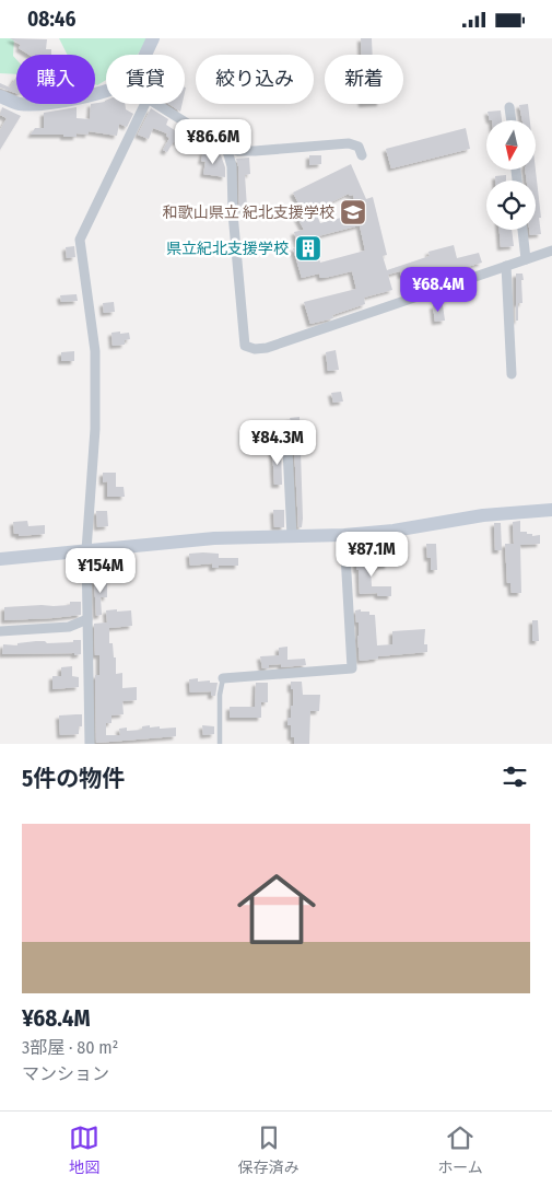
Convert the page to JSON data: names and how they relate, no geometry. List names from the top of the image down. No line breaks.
{"places":{"school or university":["和歌山県立 紀北支援学校"],"building":["県立紀北支援学校"]},"north":"bottom","page":{"status":"08:46","chip":["購入","賃貸","絞り込み","新着"],"price":["¥86.6M","¥68.4M","¥84.3M","¥87.1M","¥154M"],"heading":"5件の物件","list":[{"name":"¥68.4M","note":"3部屋 · 80 m² · マンション"}],"tabs":["地図","保存済み","ホーム"]}}
